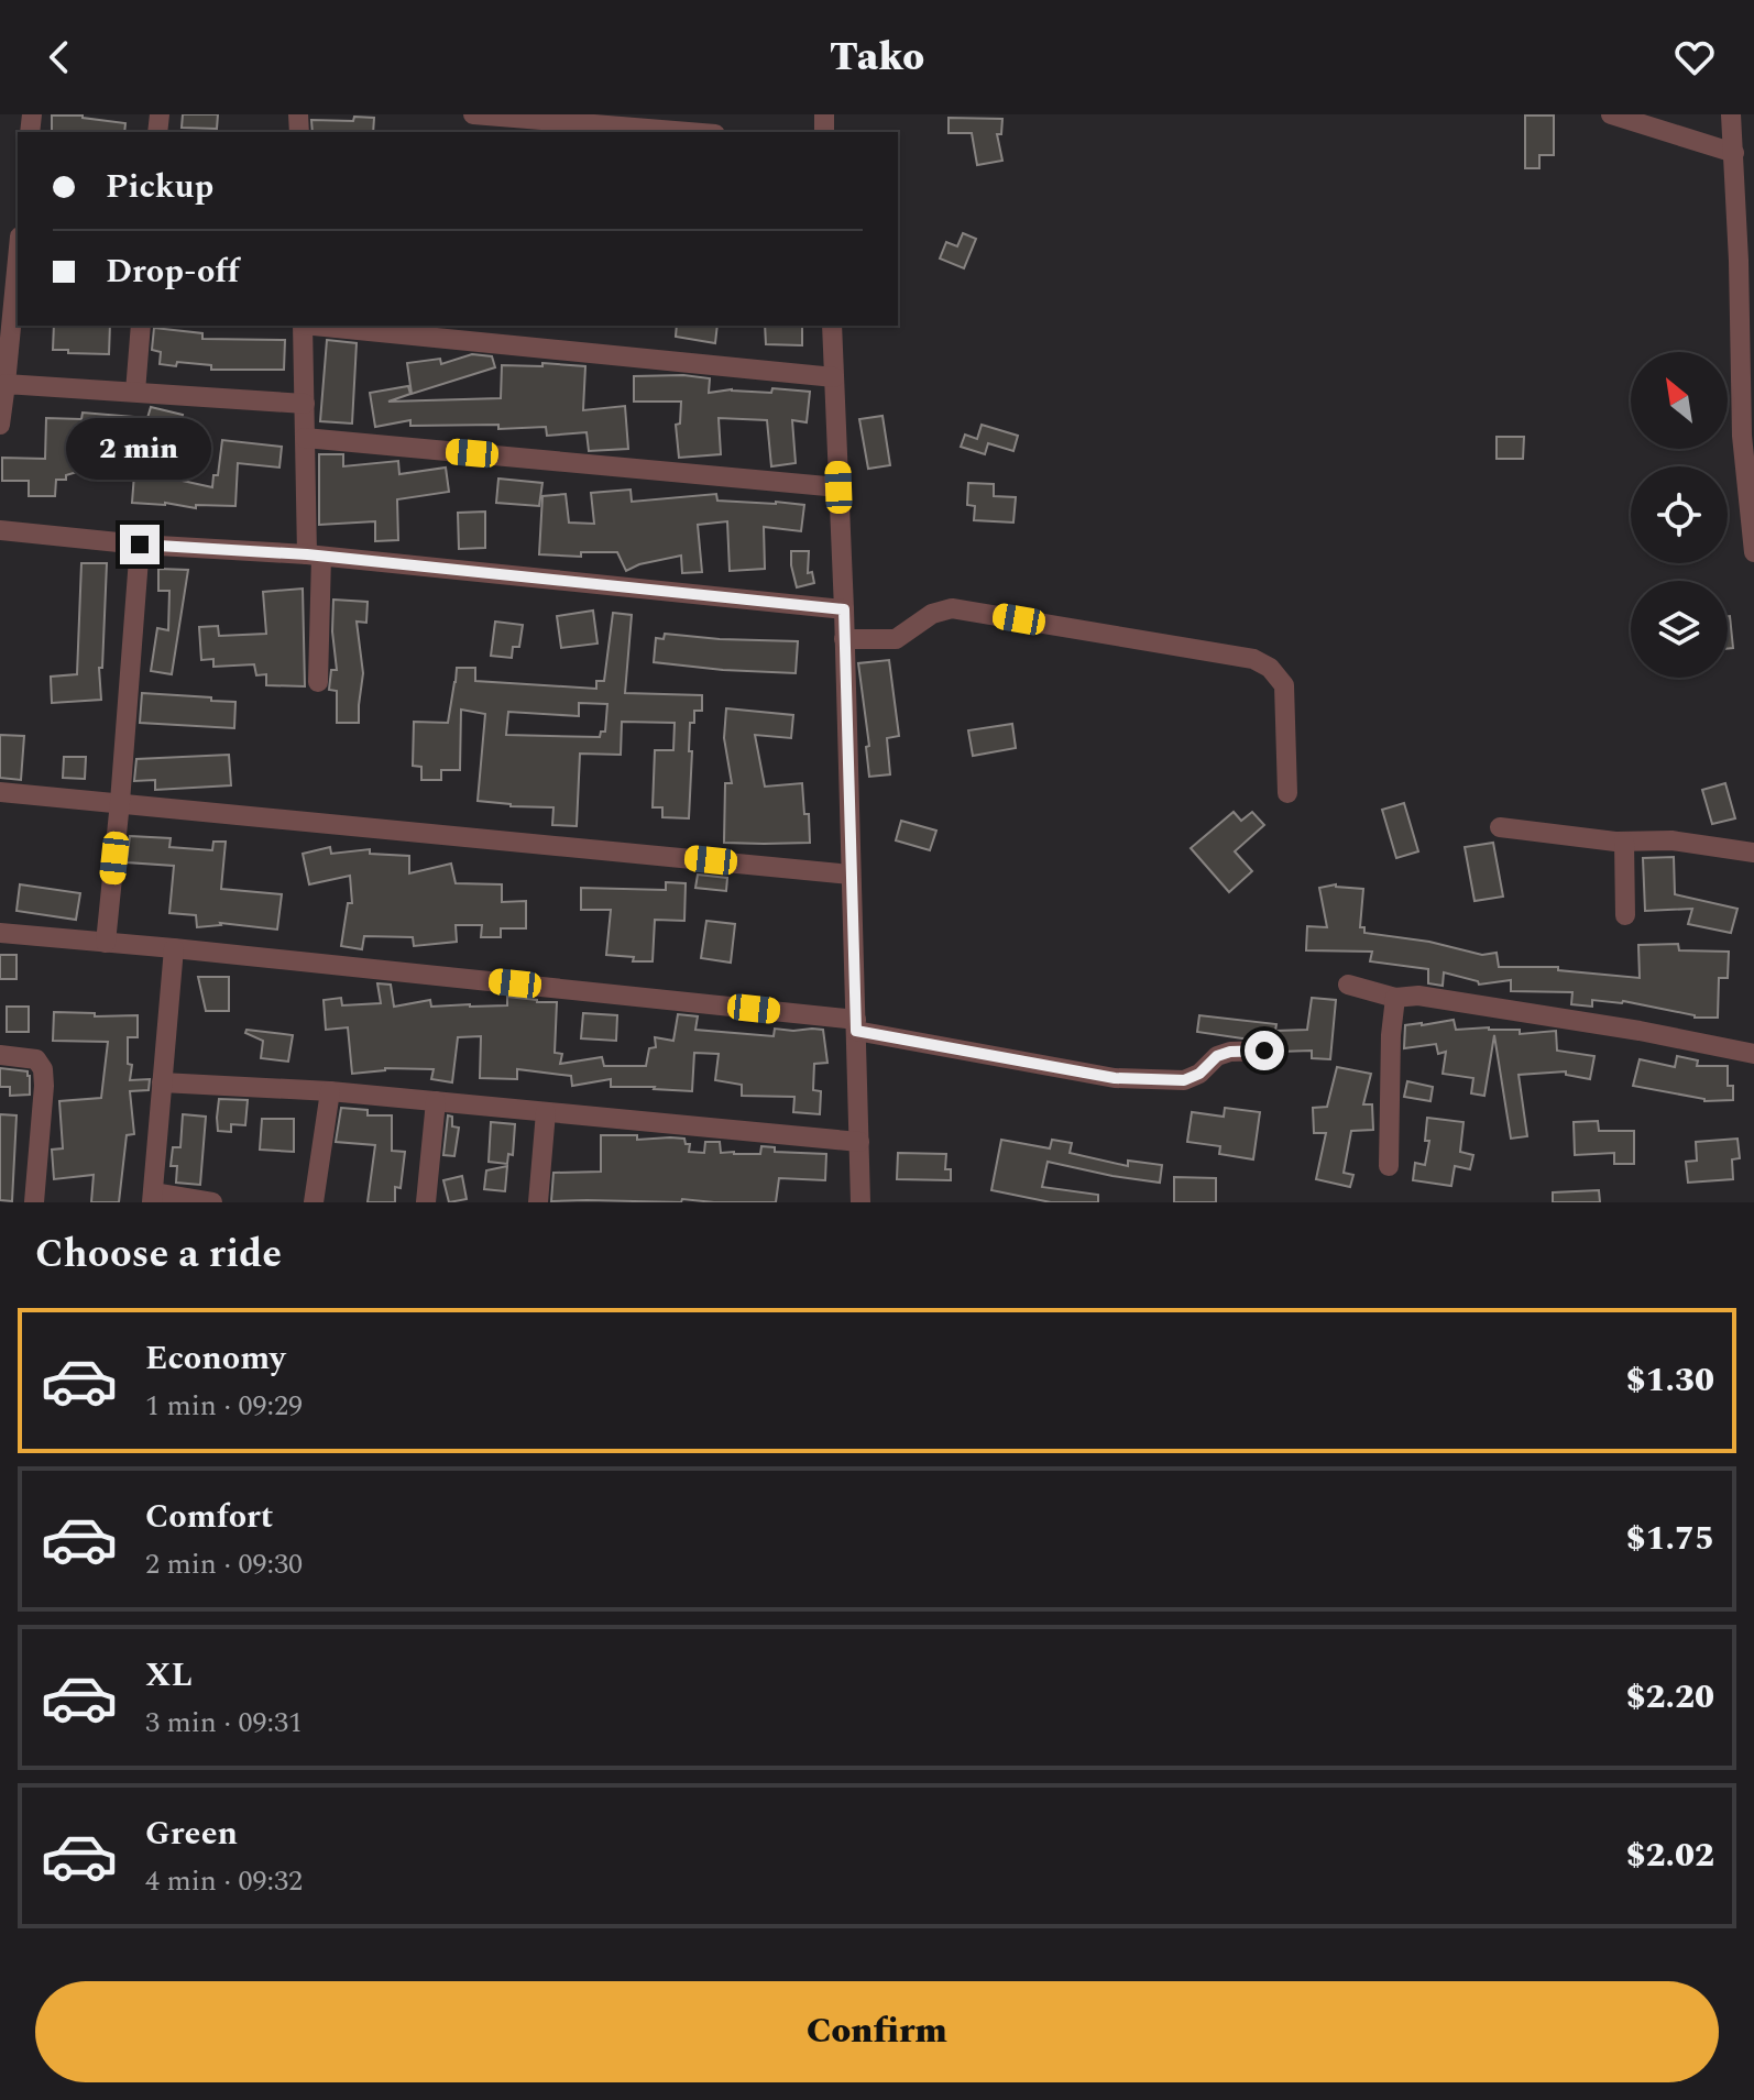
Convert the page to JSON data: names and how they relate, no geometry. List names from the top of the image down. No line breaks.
{"north":"top left","page":{"header":"Tako","banner":["Pickup","Drop-off"],"bubble":"2 min","heading":"Choose a ride","list":[{"name":"Economy","note":"1 min · 09:29","value":"$1.30"},{"name":"Comfort","note":"2 min · 09:30","value":"$1.75"},{"name":"XL","note":"3 min · 09:31","value":"$2.20"},{"name":"Green","note":"4 min · 09:32","value":"$2.02"}],"buttons":"Confirm"}}
